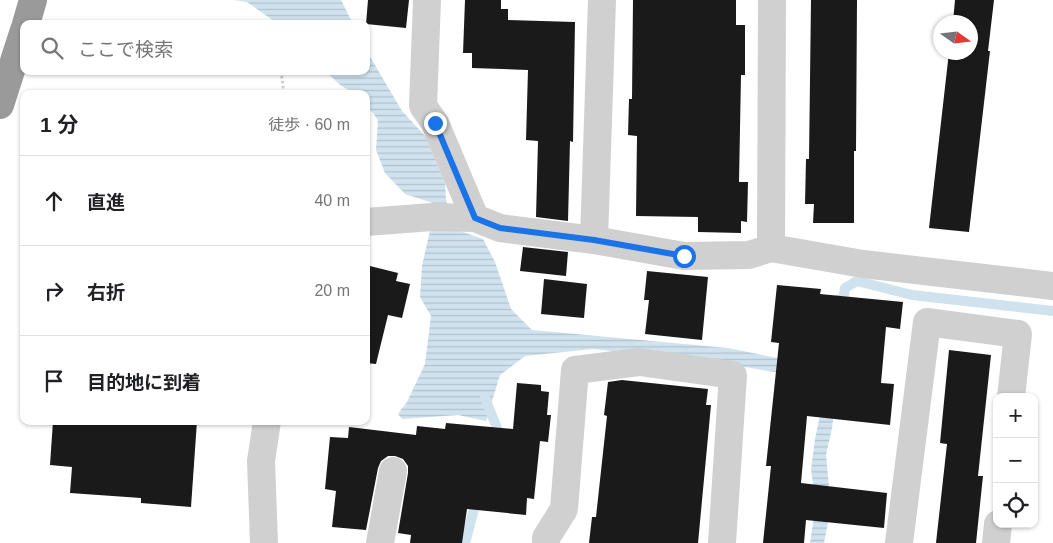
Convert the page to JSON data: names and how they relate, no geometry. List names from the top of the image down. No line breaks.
{"north":"right","page":{"search":"ここで検索","heading":["1 分","徒歩 · 60 m"],"list":[["直進","40 m"],["右折","20 m"],"目的地に到着"],"map_buttons":["+","−"]}}
